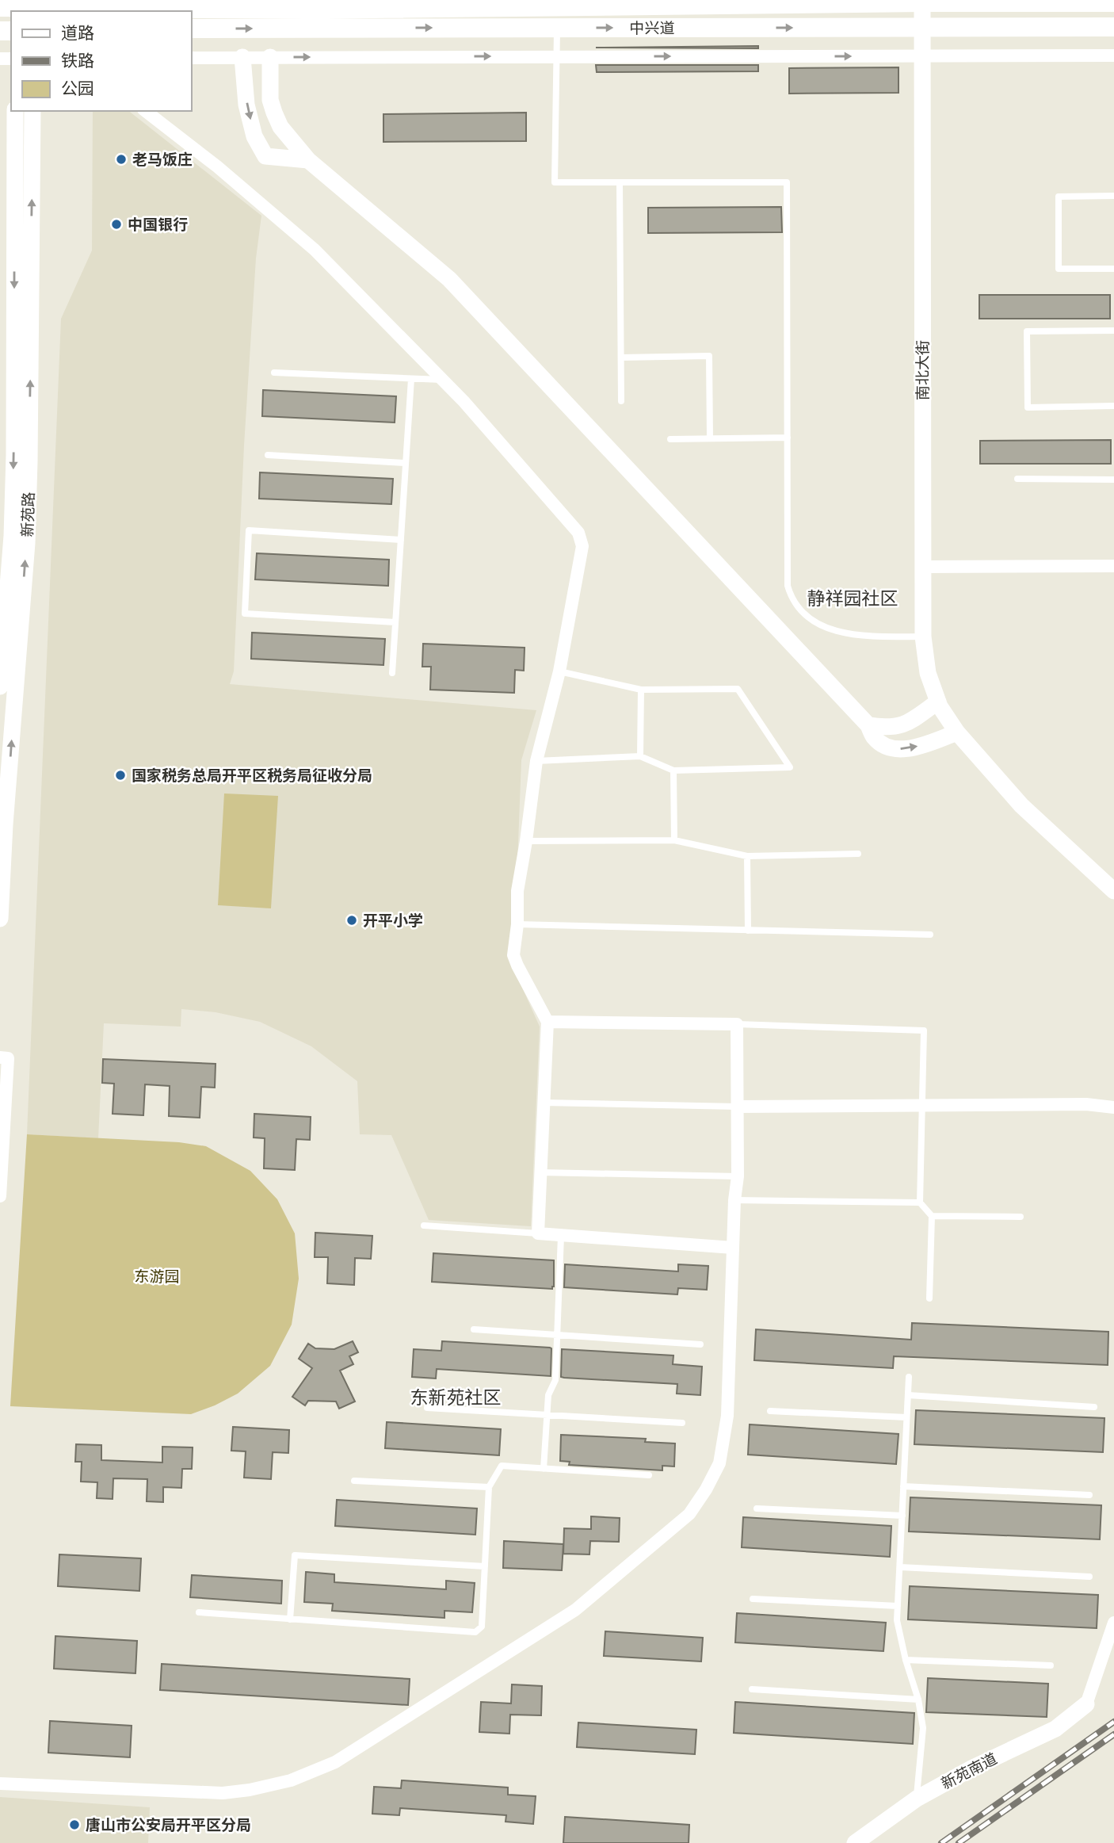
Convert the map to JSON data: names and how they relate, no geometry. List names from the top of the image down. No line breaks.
{"streets":{"main road":["中兴道"],"street":["南北大街","新苑路","新苑南道"]},"crossings":[["中兴道","南北大街"]],"districts":["静祥园社区","东新苑社区"],"parks":["东游园"],"places":["老马饭庄","中国银行","国家税务总局开平区税务局征收分局","开平小学","唐山市公安局开平区分局"],"legend":["道路","铁路","公园"]}
